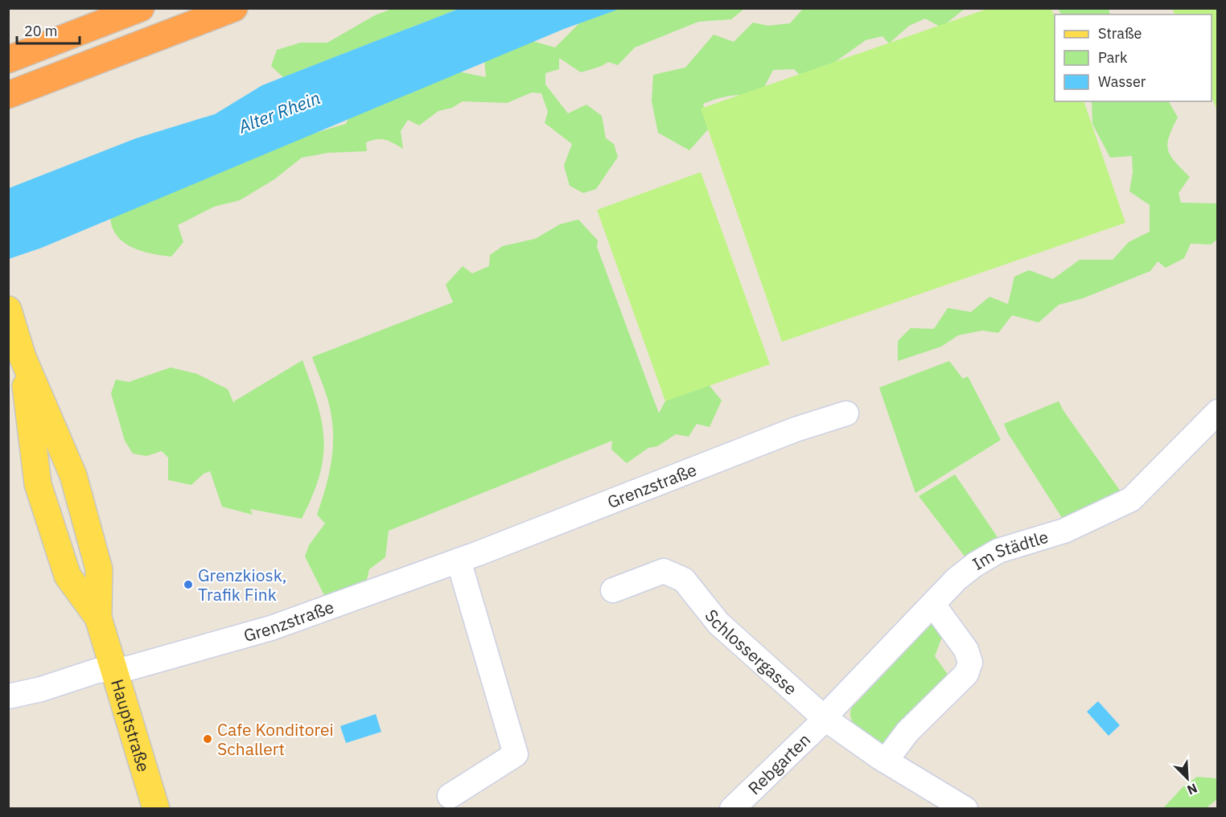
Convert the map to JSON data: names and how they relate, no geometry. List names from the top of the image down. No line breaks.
{"streets":{"main road":["Hauptstraße"],"street":["Grenzstraße","Im Städtle","Schlossergasse","Rebgarten"]},"crossings":[["Grenzstraße","Hauptstraße"],["Im Städtle","Schlossergasse"],["Im Städtle","Rebgarten"],["Schlossergasse","Rebgarten"]],"water":["Alter Rhein"],"places":["Grenzkiosk, Trafik Fink","Cafe Konditorei Schallert"],"legend":["Straße","Park","Wasser"],"scale_bar":"20 m","north":"bottom right"}
